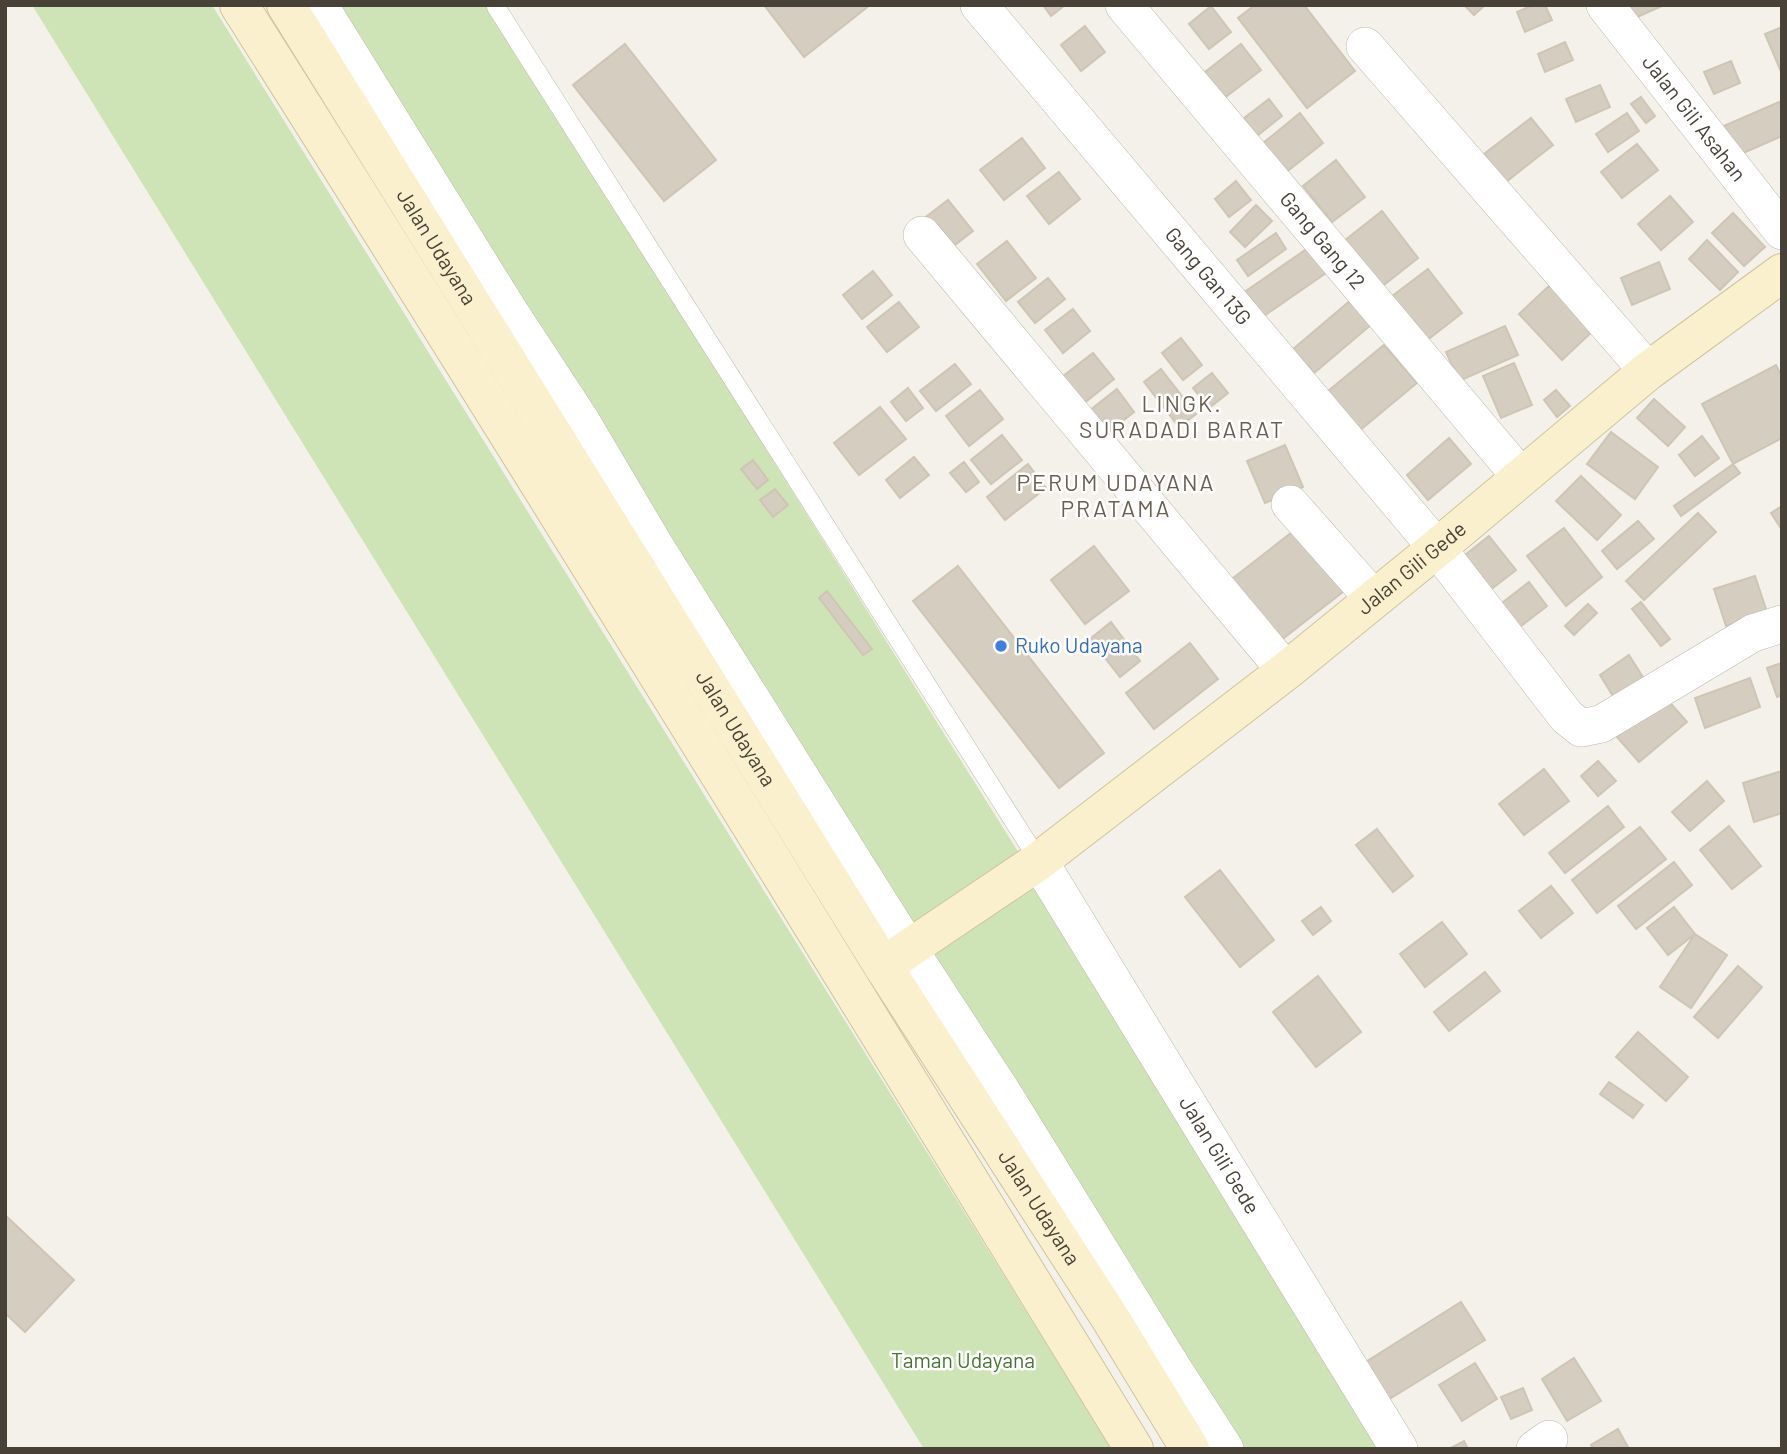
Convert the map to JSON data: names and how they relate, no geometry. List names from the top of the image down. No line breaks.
{"streets":{"main road":["Jalan Udayana","Jalan Gili Gede"],"street":["Jalan Gili Asahan","Gang Gang 12","Gang Gan 13G"]},"crossings":[["Gang Gang 12","Jalan Gili Gede"],["Jalan Udayana","Jalan Gili Gede"],["Gang Gan 13G","Jalan Gili Gede"]],"districts":["LINGK. SURADADI BARAT","PERUM UDAYANA PRATAMA"],"parks":["Taman Udayana"],"places":["Ruko Udayana"]}
